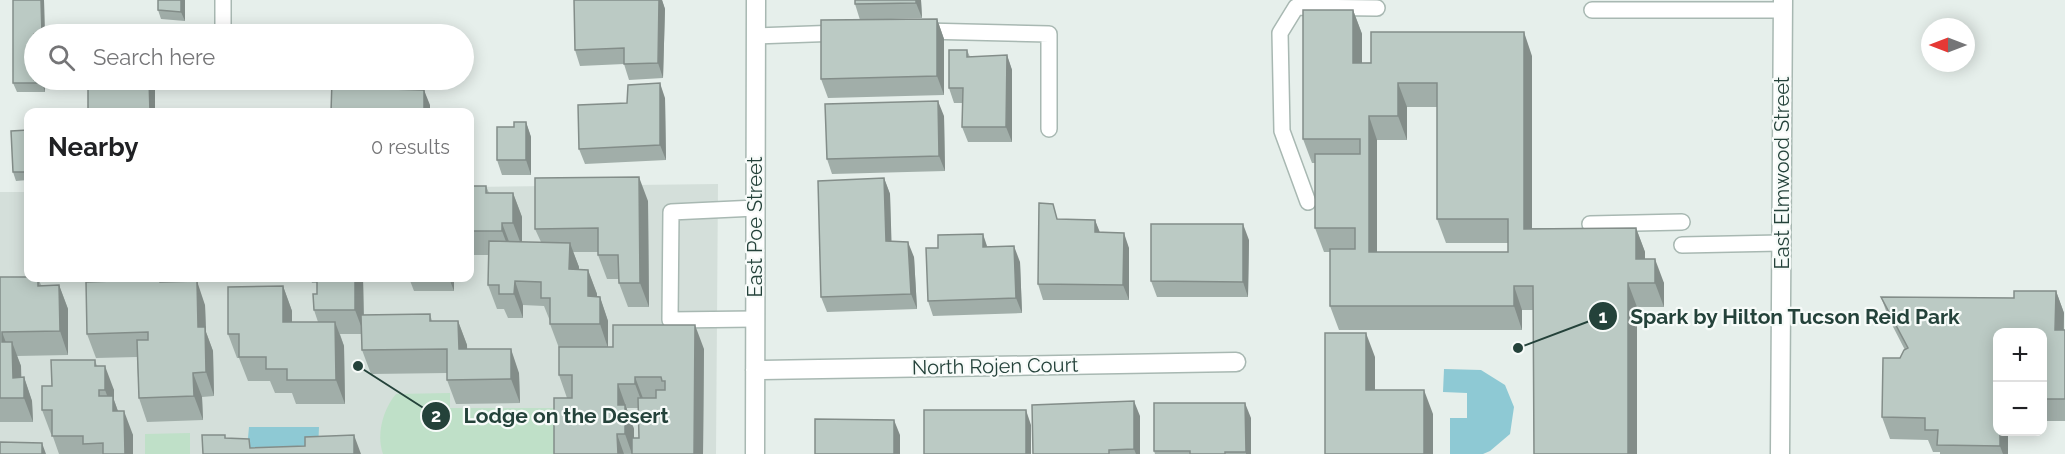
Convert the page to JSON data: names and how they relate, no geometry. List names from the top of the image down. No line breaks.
{"streets":{"street":["East Elmwood Street","East Poe Street","North Rojen Court"]},"crossings":[["East Poe Street","North Rojen Court"]],"places":["Spark by Hilton Tucson Reid Park","Lodge on the Desert"],"north":"left","page":{"search":"Search here","heading":["Nearby","0 results"],"map_buttons":["+","−"]}}
